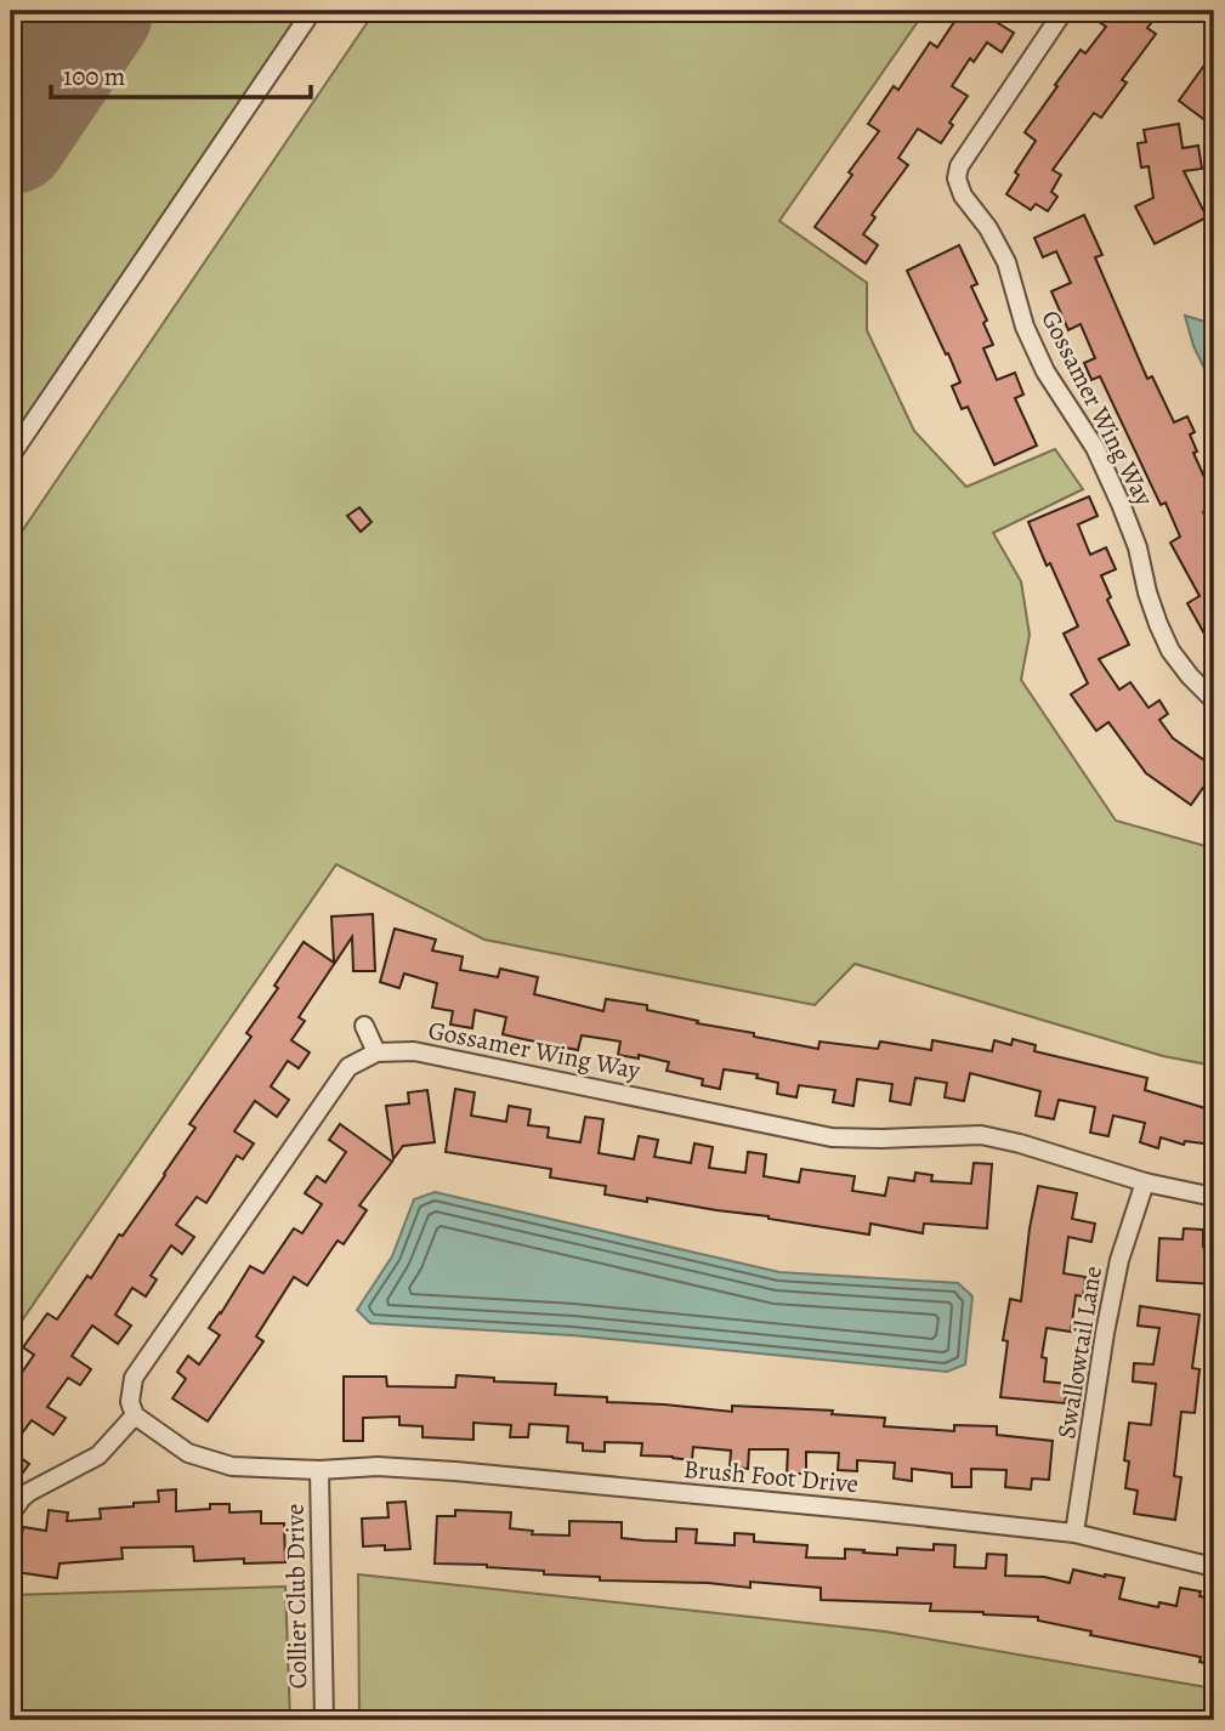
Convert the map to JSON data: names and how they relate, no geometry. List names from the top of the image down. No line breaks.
{"streets":{"street":["Gossamer Wing Way","Swallowtail Lane","Brush Foot Drive","Collier Club Drive"]},"crossings":[["Gossamer Wing Way","Swallowtail Lane"],["Swallowtail Lane","Brush Foot Drive"],["Brush Foot Drive","Collier Club Drive"]],"scale_bar":"100 m"}
